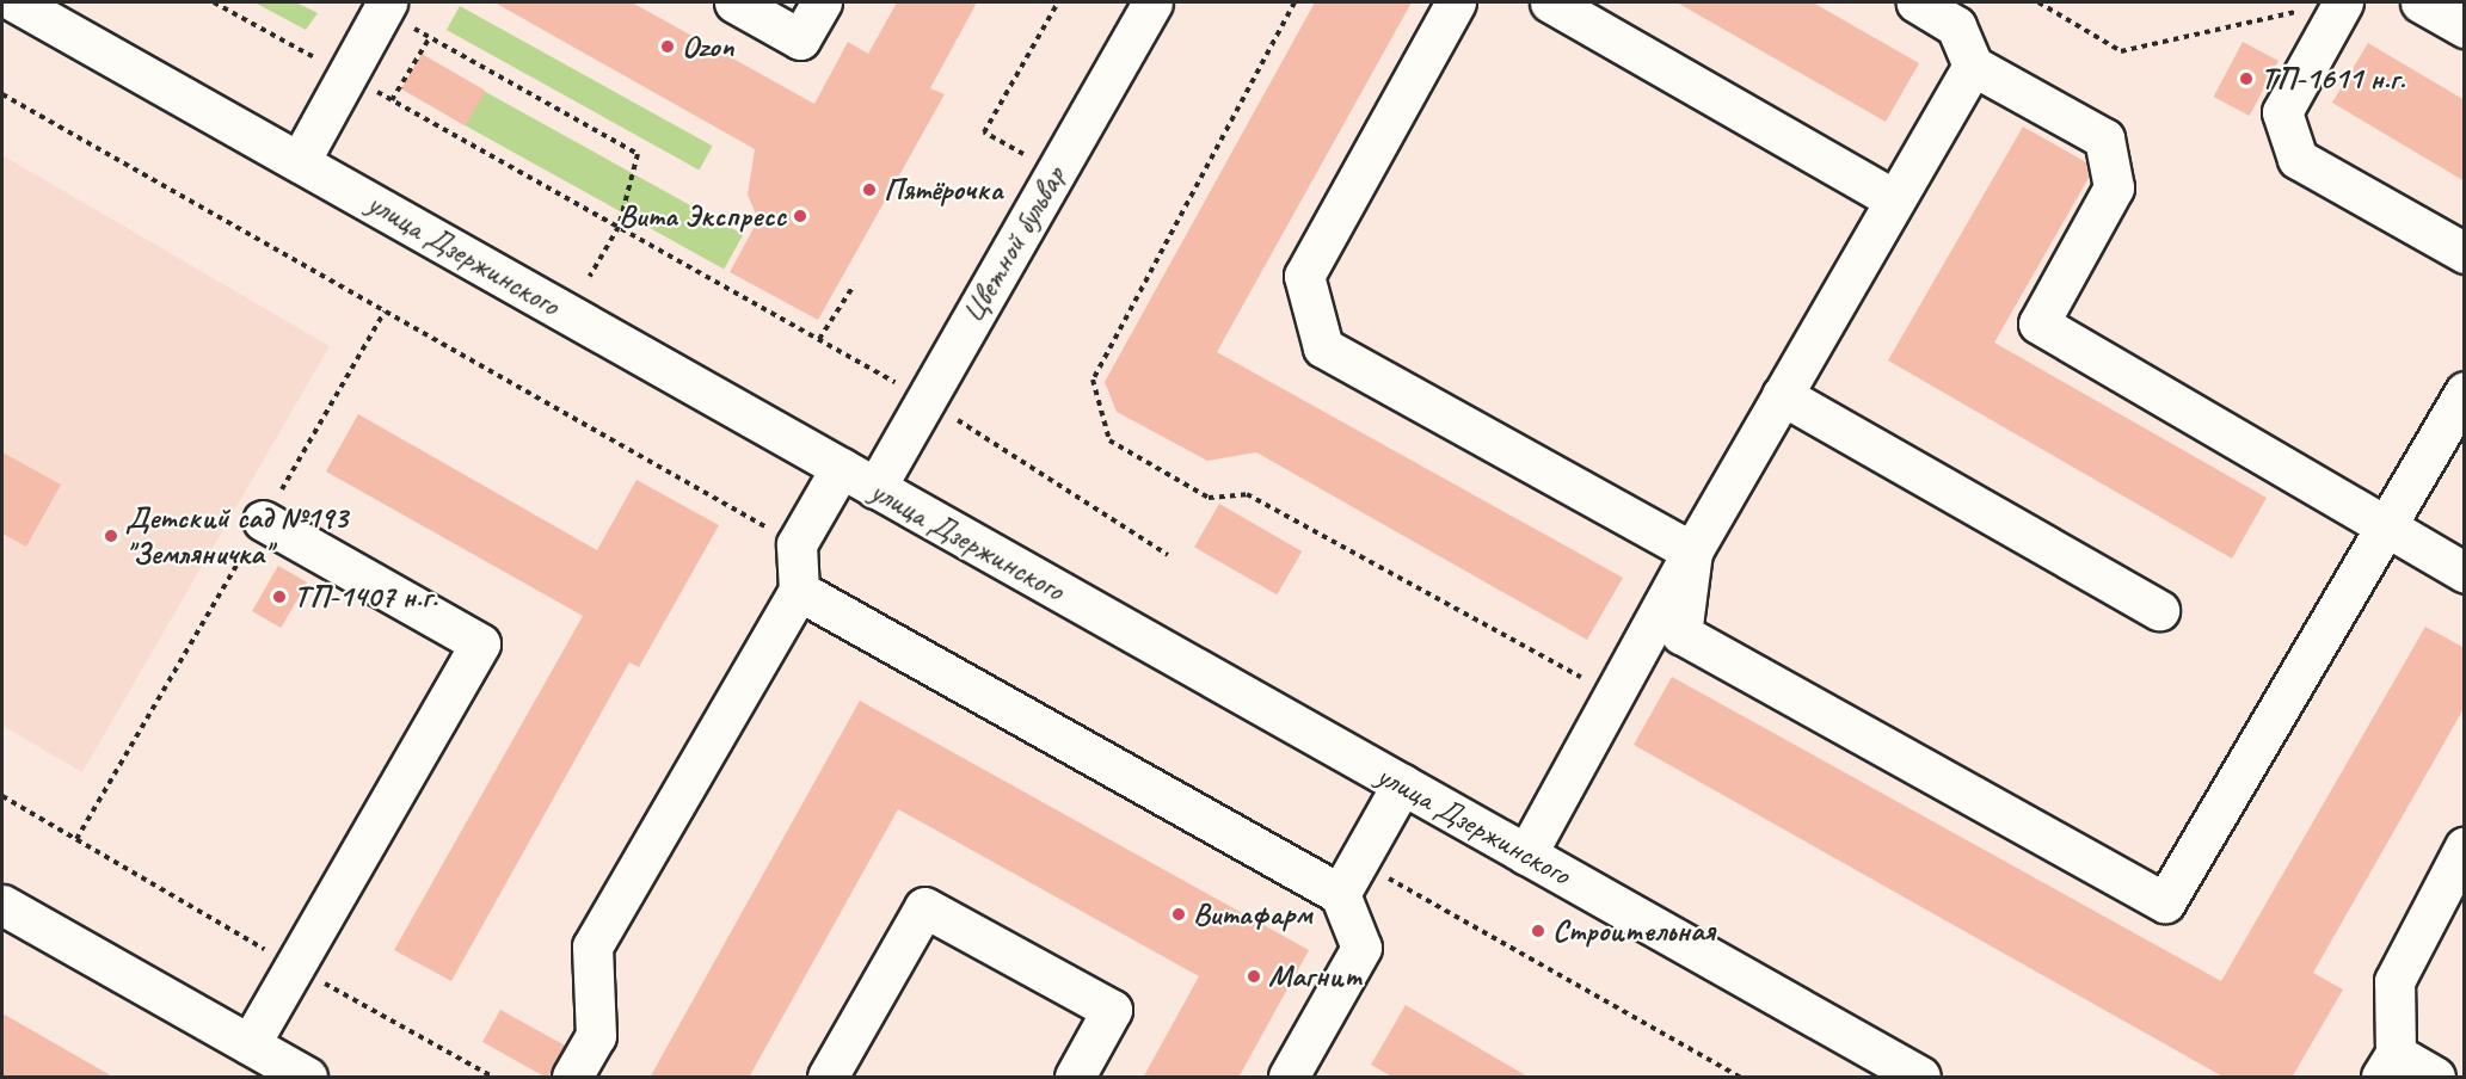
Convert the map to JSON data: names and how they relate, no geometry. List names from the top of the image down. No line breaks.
{"streets":{"main road":["Цветной бульвар","улица Дзержинского"]},"crossings":[["Цветной бульвар","улица Дзержинского"]],"places":["Ozon","ТП-1611 н.г.","Пятёрочка","Вита Экспресс","Детский сад №193 \"Земляничка\"","ТП-1407 н.г.","Витафарм","Строительная","Магнит"]}
